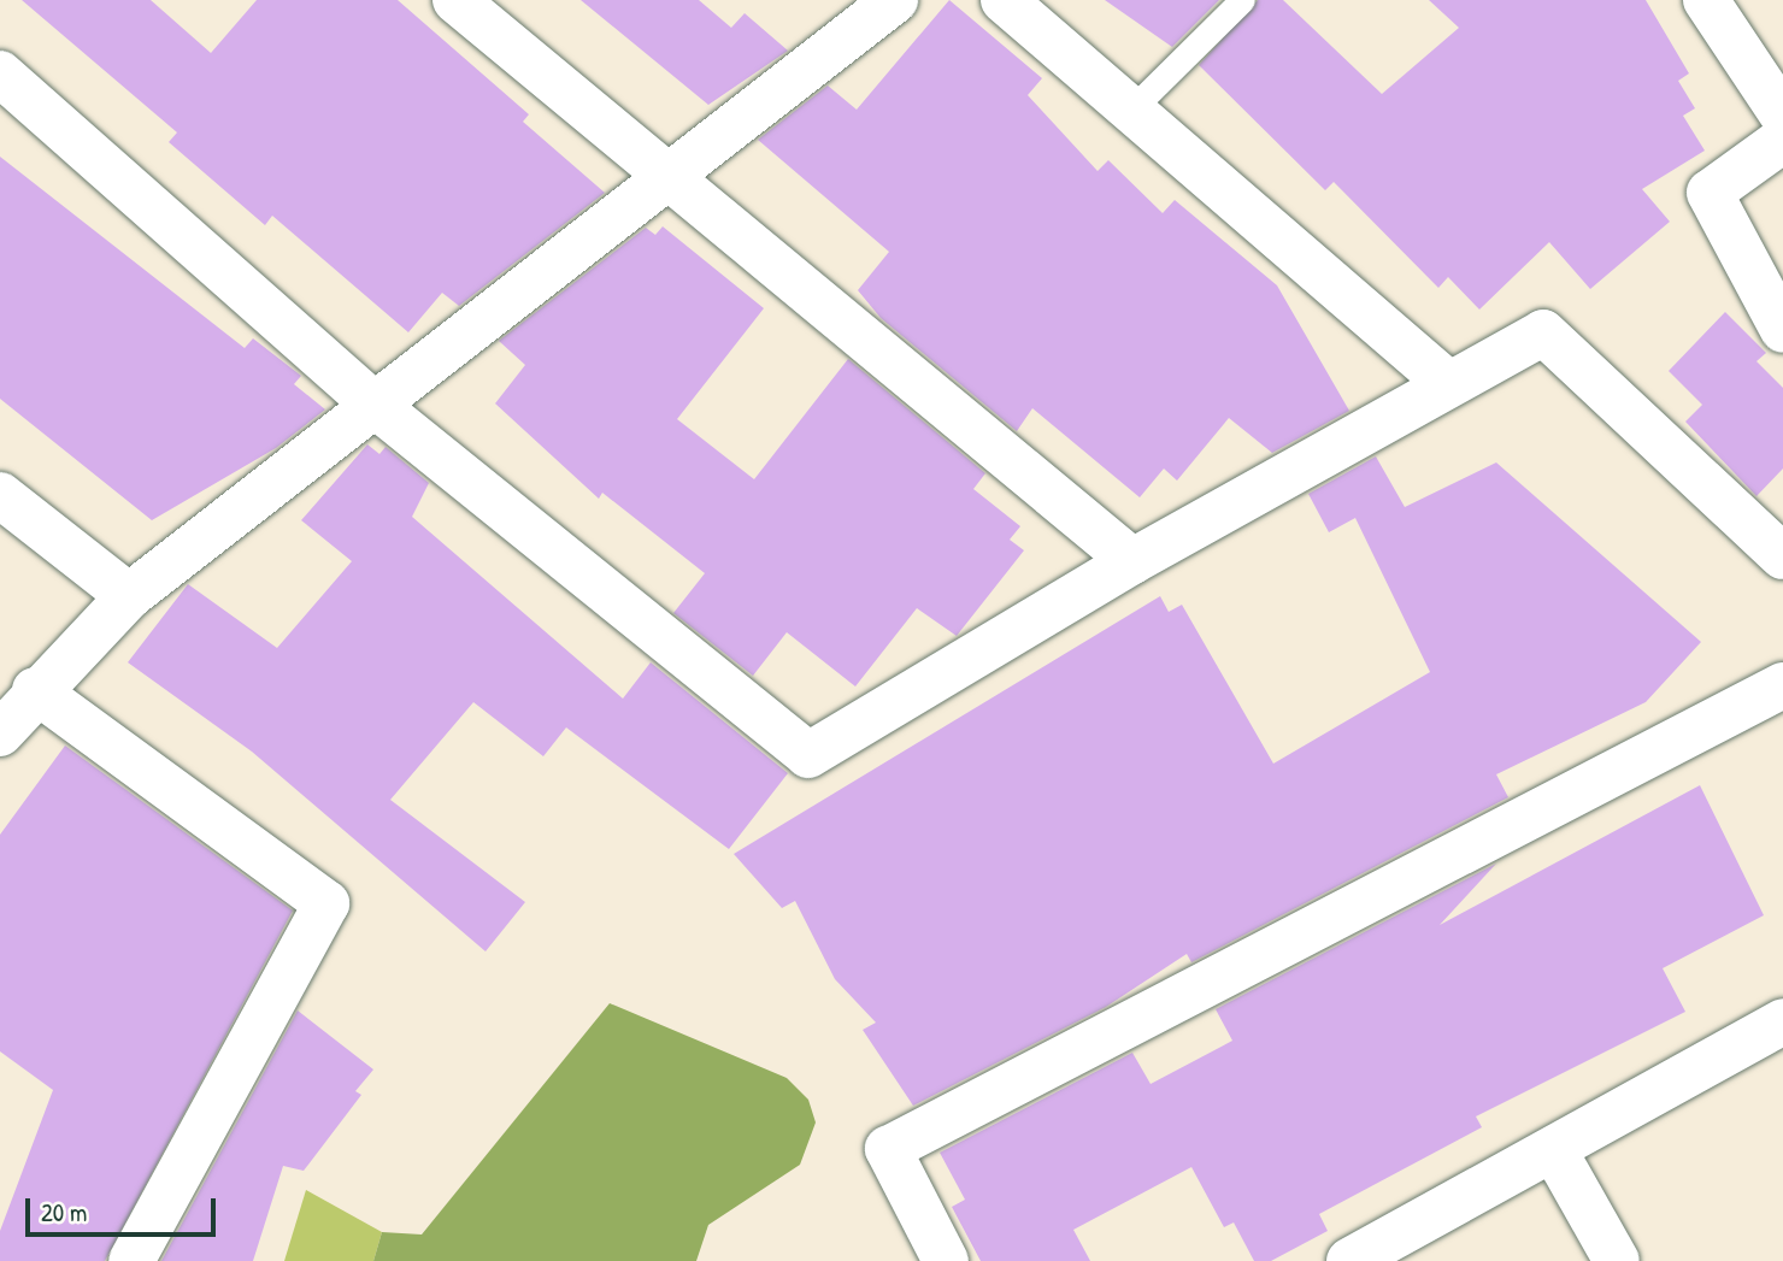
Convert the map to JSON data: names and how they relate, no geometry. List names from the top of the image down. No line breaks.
{"scale_bar":"20 m"}
